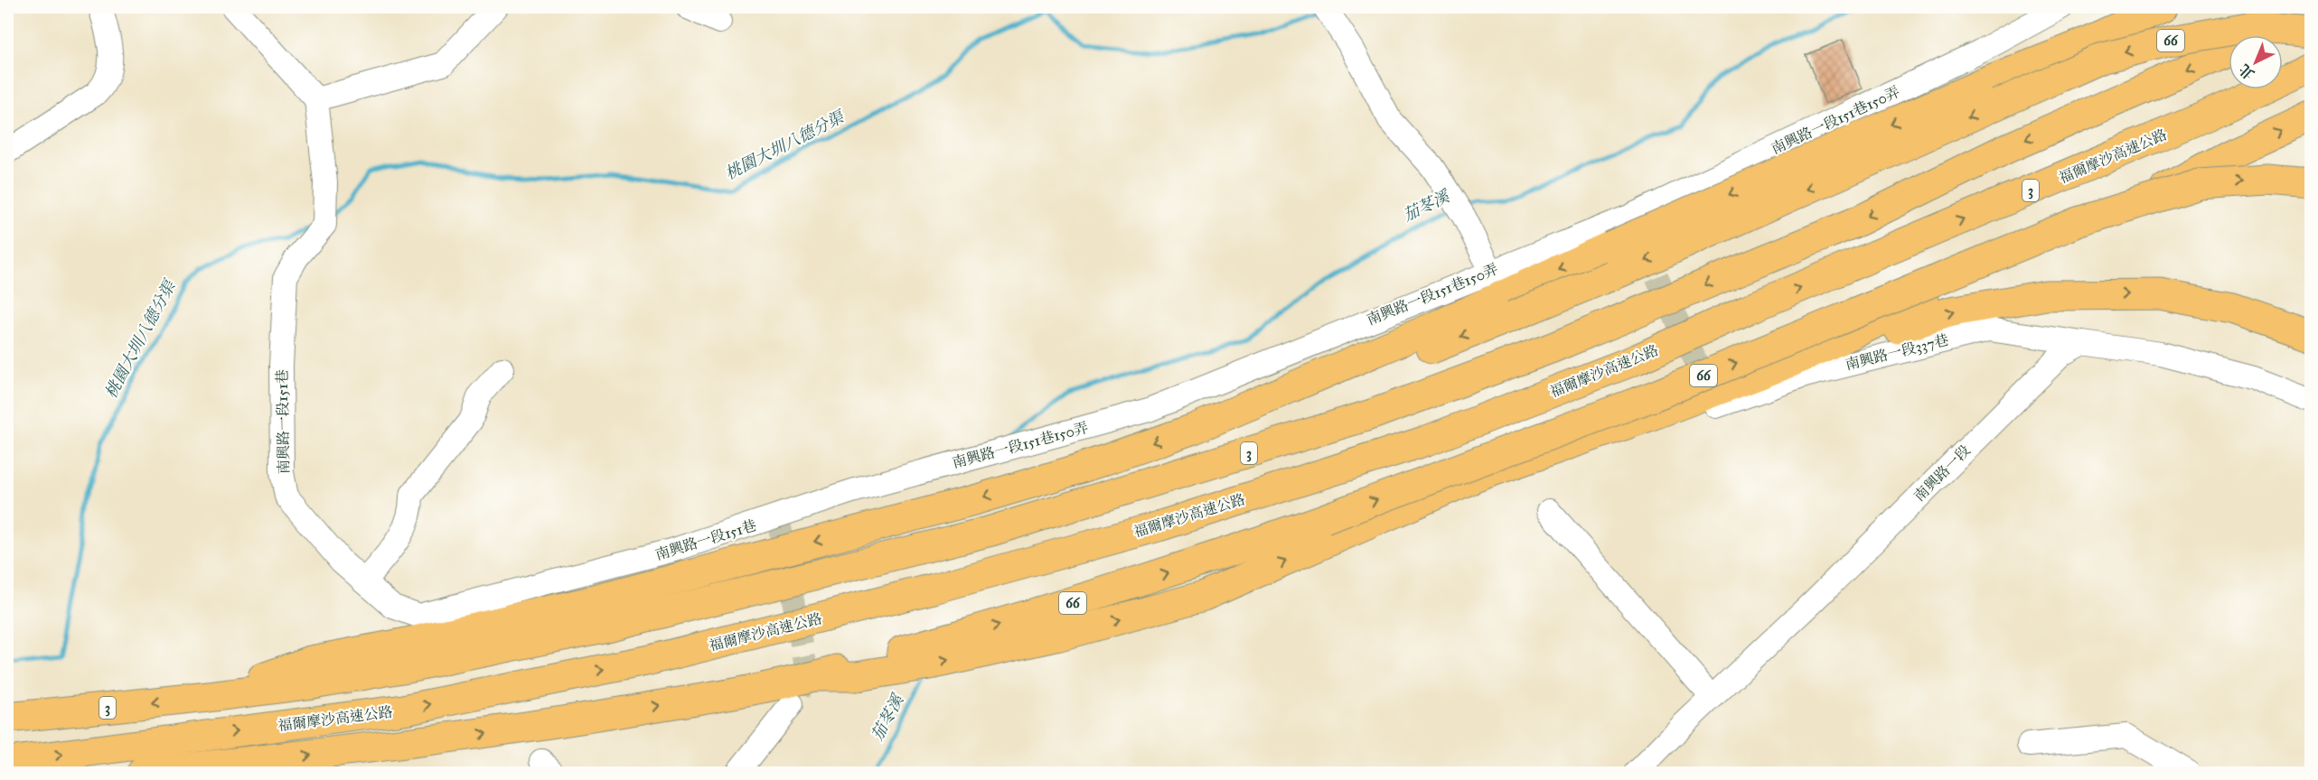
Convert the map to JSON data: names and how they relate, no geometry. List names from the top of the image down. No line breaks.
{"streets":{"highway":["66","福爾摩沙高速公路","3"],"street":["南興路一段151巷150弄","南興路一段337巷","南興路一段151巷","南興路一段"]},"crossings":[["南興路一段151巷150弄","南興路一段151巷"],["南興路一段337巷","南興路一段"]],"water":["桃園大圳八德分渠","茄苳溪"],"north":"bottom left"}
